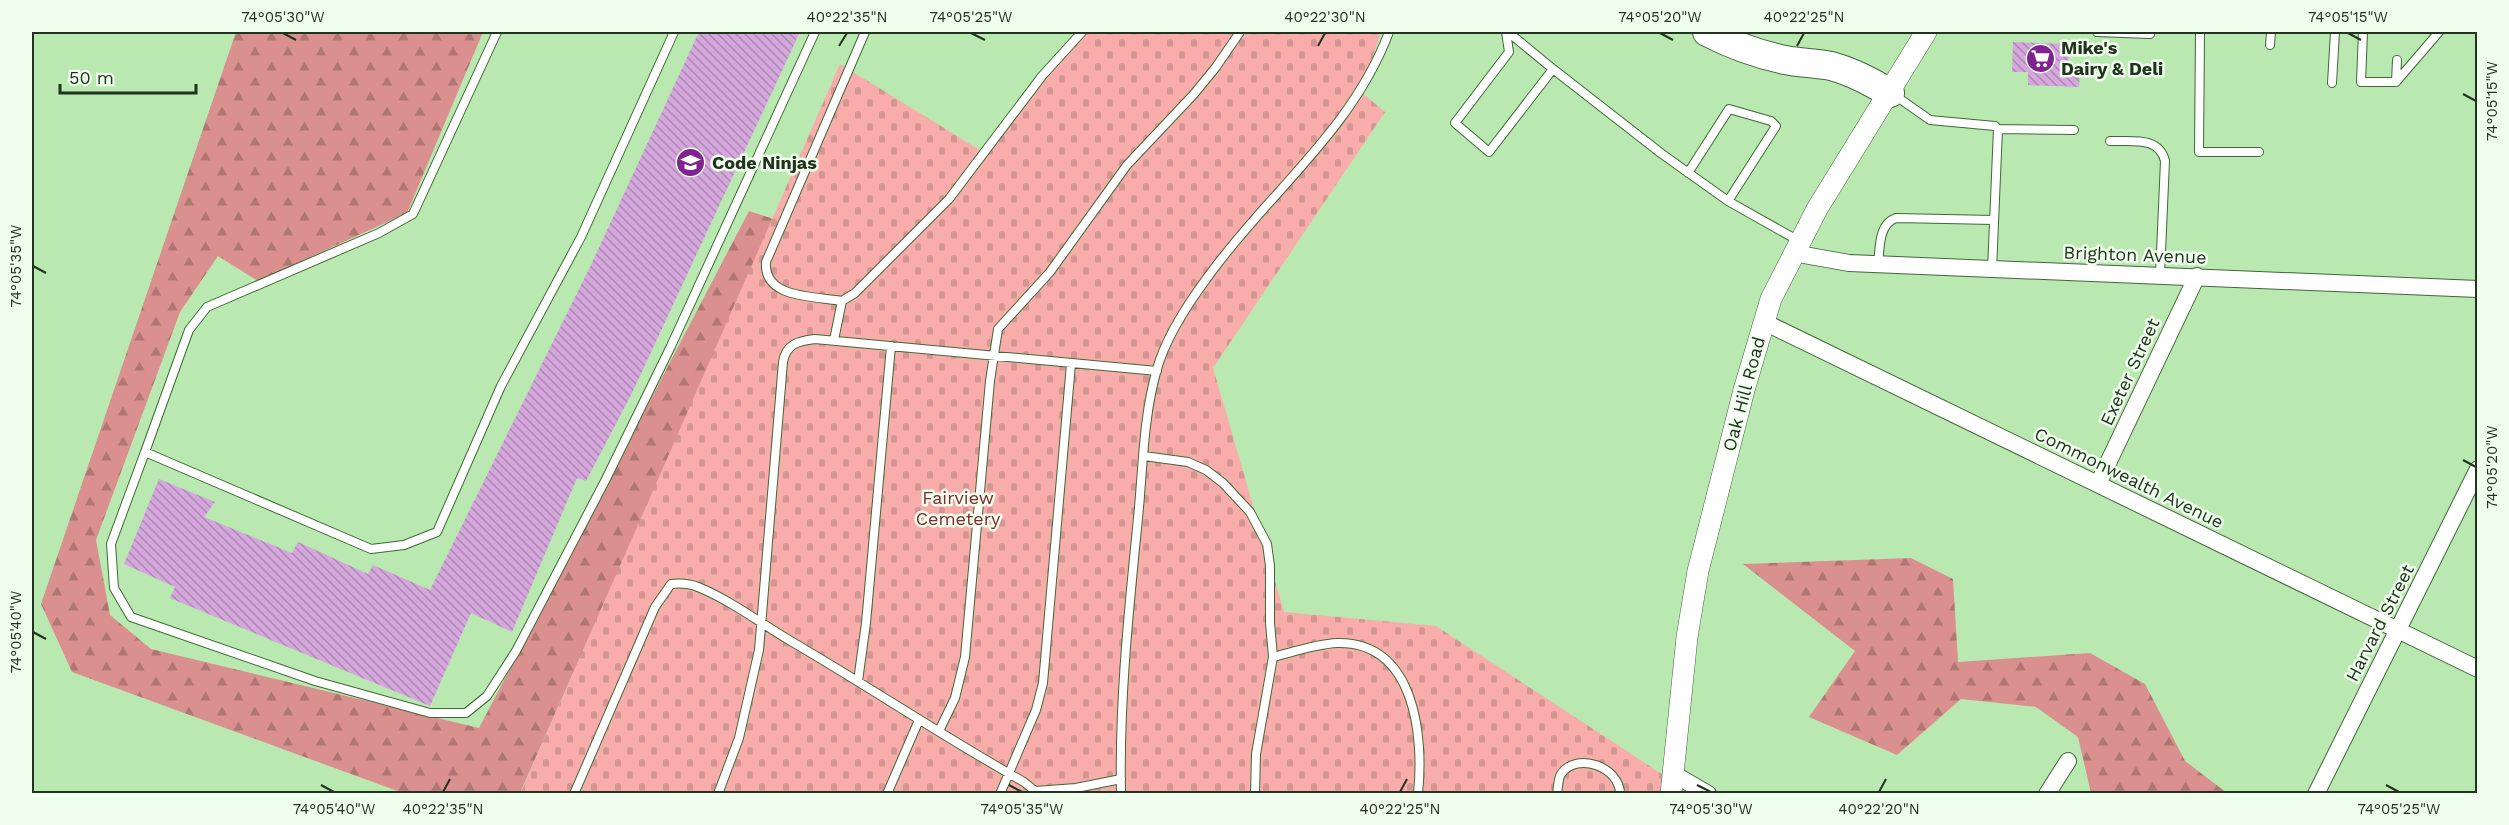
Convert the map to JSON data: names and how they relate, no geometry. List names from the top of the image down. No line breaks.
{"streets":{"street":["Brighton Avenue","Exeter Street","Oak Hill Road","Commonwealth Avenue","Harvard Street"]},"crossings":[["Brighton Avenue","Exeter Street"],["Brighton Avenue","Oak Hill Road"],["Exeter Street","Commonwealth Avenue"],["Oak Hill Road","Commonwealth Avenue"],["Commonwealth Avenue","Harvard Street"]],"parks":["Fairview Cemetery"],"places":{"supermarket":["Mike's Dairy & Deli"],"school or university":["Code Ninjas"]},"scale_bar":"50 m","coordinates":["74°05'30\"W","40°22'35\"N","74°05'25\"W","40°22'30\"N","74°05'20\"W","40°22'25\"N","74°05'15\"W","74°05'35\"W","74°05'40\"W","40°22'20\"N"]}
